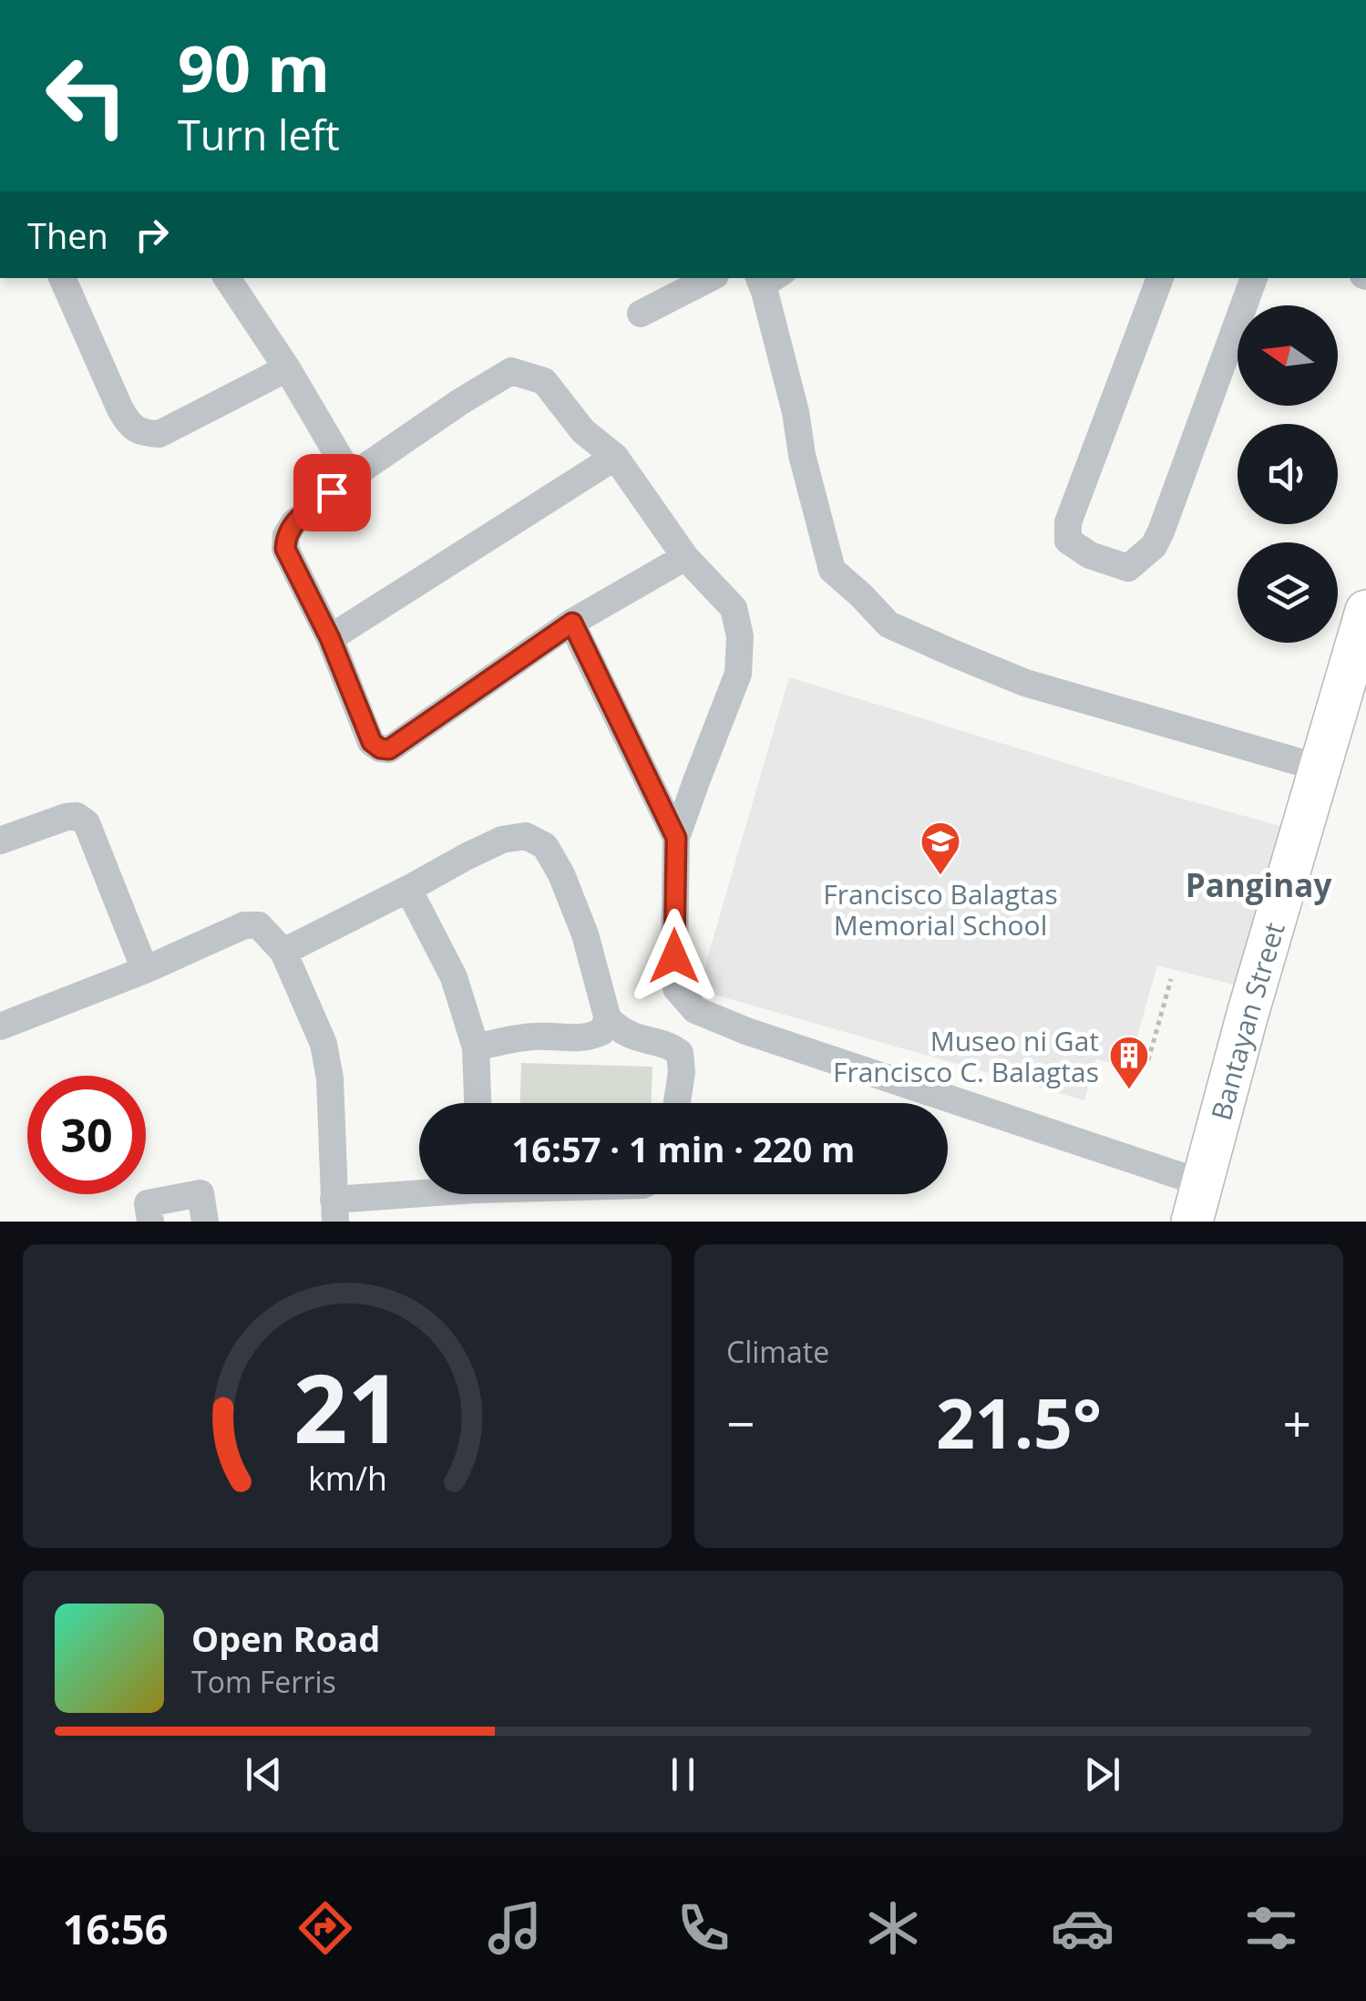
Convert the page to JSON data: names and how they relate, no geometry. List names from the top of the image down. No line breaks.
{"streets":{"main road":["Bantayan Street"]},"districts":["Panginay"],"places":{"school or university":["Francisco Balagtas Memorial School"],"building":["Museo ni Gat Francisco C. Balagtas"]},"north":"left","page":{"turn":["90 m","Turn left"],"then":"Then","limit":"30","trip":"16:57 · 1 min · 220 m","tile":"Climate","heat":["−","21.5°","+"],"song":["Open Road","Tom Ferris"],"tabs":"16:56","gauge":["21","km/h"]}}
